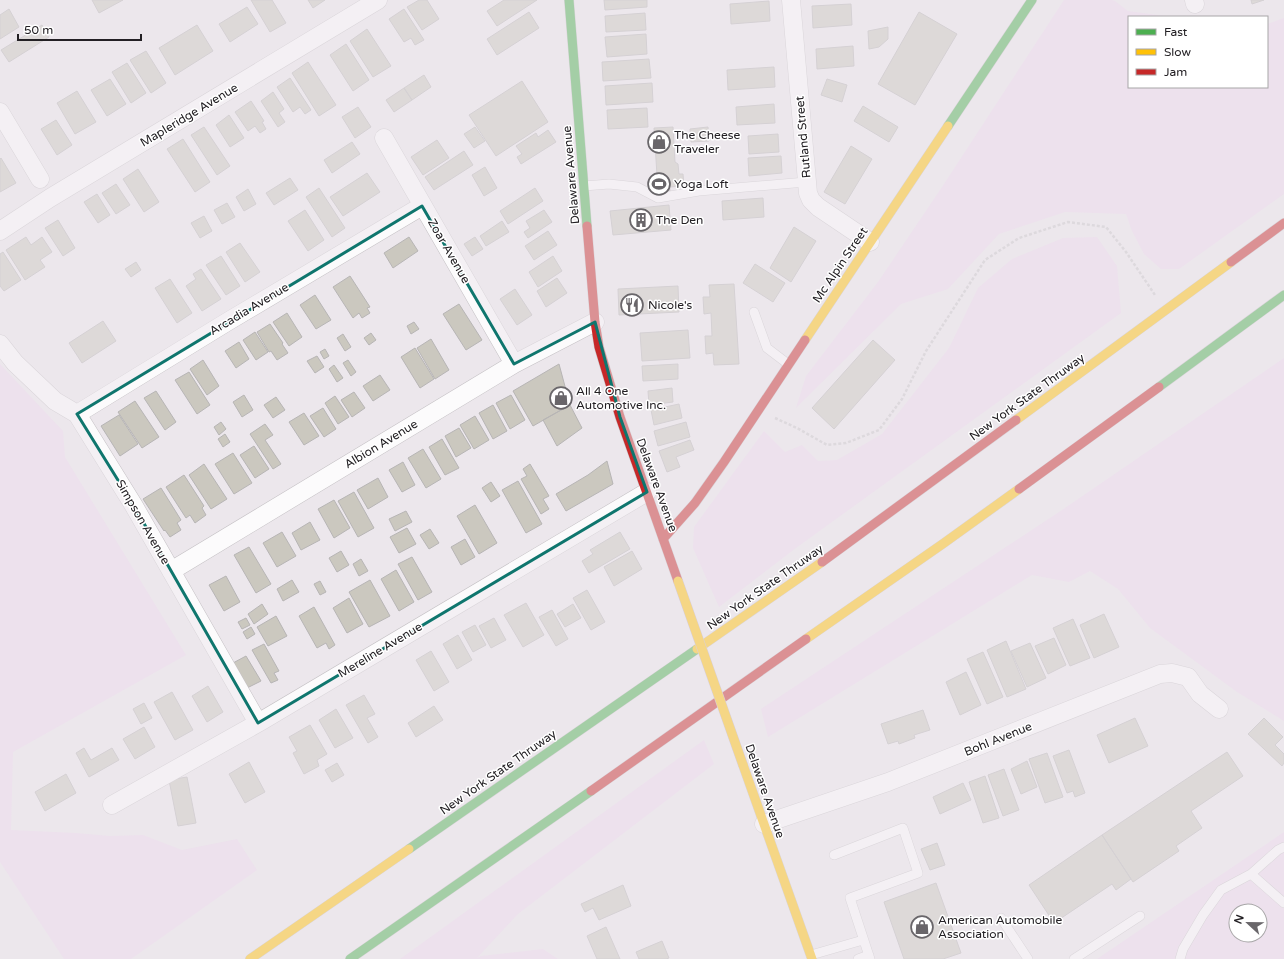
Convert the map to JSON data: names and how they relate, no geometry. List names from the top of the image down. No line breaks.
{"streets":{"main road":["Delaware Avenue","Mc Alpin Street","New York State Thruway"],"street":["Mapleridge Avenue","Rutland Street","Zoar Avenue","Arcadia Avenue","Albion Avenue","Simpson Avenue","Mereline Avenue","Bohl Avenue"]},"crossings":[["Rutland Street","Mc Alpin Street"],["Delaware Avenue","Mc Alpin Street"],["Delaware Avenue","Albion Avenue"],["Delaware Avenue","Mereline Avenue"],["Delaware Avenue","Bohl Avenue"],["Zoar Avenue","Arcadia Avenue"],["Zoar Avenue","Albion Avenue"],["Arcadia Avenue","Simpson Avenue"],["Albion Avenue","Simpson Avenue"],["Simpson Avenue","Mereline Avenue"]],"places":{"shop":["The Cheese Traveler","All 4 One Automotive Inc.","American Automobile Association"],"sports":["Yoga Loft"],"building":["The Den"],"restaurant":["Nicole's"]},"legend":["Fast","Slow","Jam"],"scale_bar":"50 m","north":"left"}
